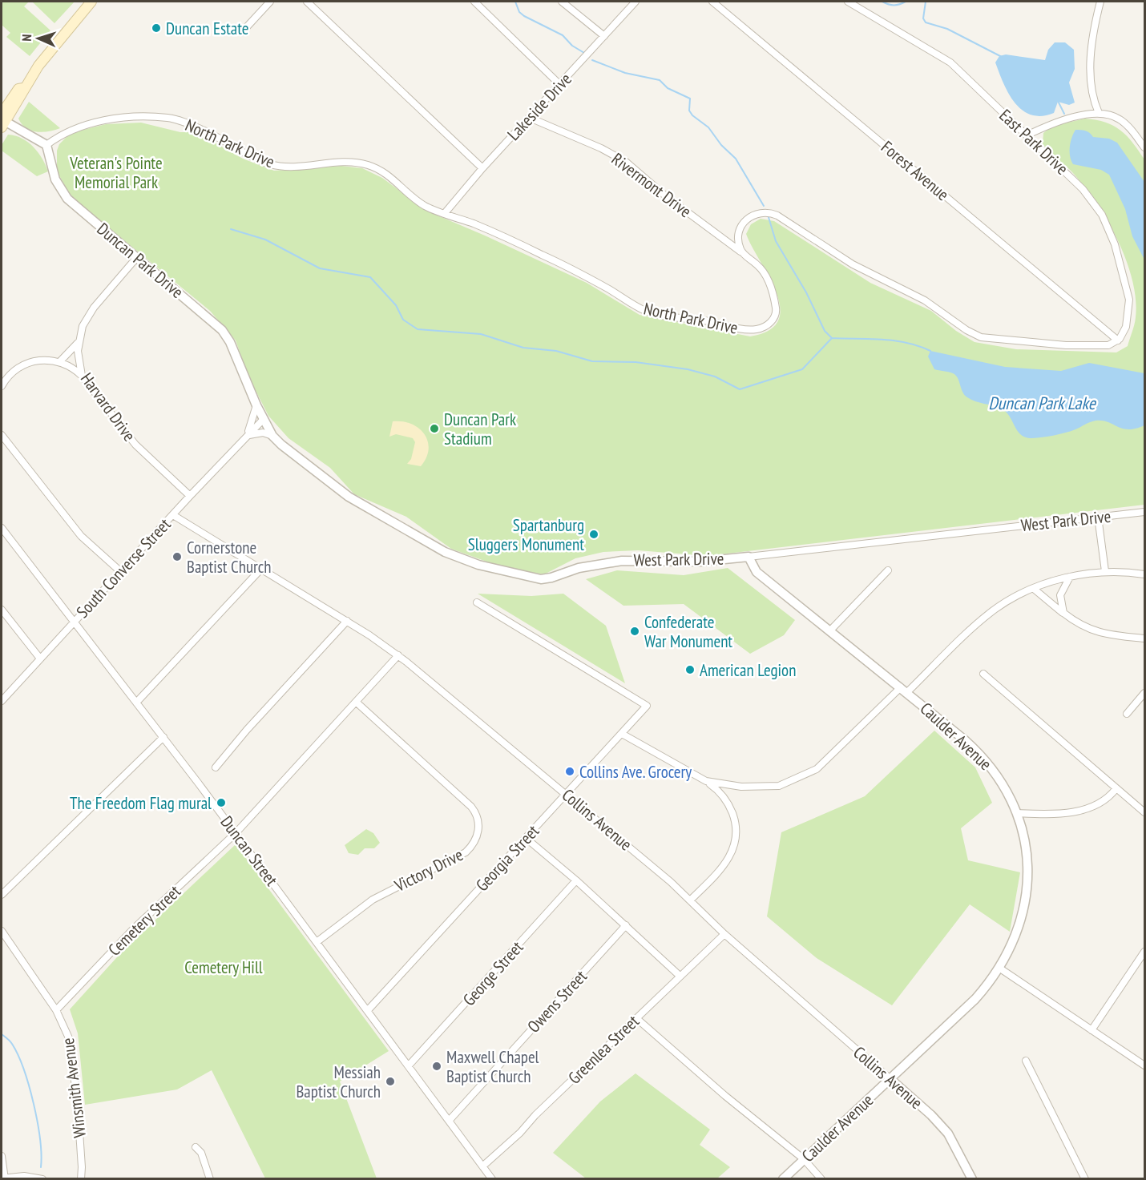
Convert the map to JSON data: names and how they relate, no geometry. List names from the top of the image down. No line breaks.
{"streets":{"street":["Lakeside Drive","East Park Drive","North Park Drive","Forest Avenue","Rivermont Drive","Duncan Park Drive","Harvard Drive","West Park Drive","South Converse Street","Caulder Avenue","Collins Avenue","Duncan Street","Georgia Street","Victory Drive","Cemetery Street","George Street","Owens Street","Greenlea Street","Winsmith Avenue"]},"crossings":[["Lakeside Drive","North Park Drive"],["Lakeside Drive","Rivermont Drive"],["East Park Drive","Forest Avenue"],["North Park Drive","Rivermont Drive"],["North Park Drive","Duncan Park Drive"],["Duncan Park Drive","Harvard Drive"],["Duncan Park Drive","West Park Drive"],["Duncan Park Drive","South Converse Street"],["Harvard Drive","South Converse Street"],["West Park Drive","South Converse Street"],["West Park Drive","Caulder Avenue"],["South Converse Street","Collins Avenue"],["South Converse Street","Duncan Street"],["Caulder Avenue","Collins Avenue"],["Collins Avenue","Georgia Street"],["Collins Avenue","Cemetery Street"],["Collins Avenue","Greenlea Street"],["Duncan Street","Georgia Street"],["Duncan Street","Victory Drive"],["Duncan Street","Cemetery Street"],["Duncan Street","George Street"],["Duncan Street","Owens Street"],["Duncan Street","Greenlea Street"],["Victory Drive","Cemetery Street"],["Cemetery Street","Winsmith Avenue"]],"water":["Duncan Park Lake"],"parks":["Veteran's Pointe Memorial Park","Cemetery Hill"],"places":["Duncan Estate","Duncan Park Stadium","Spartanburg Sluggers Monument","Cornerstone Baptist Church","Confederate War Monument","American Legion","Collins Ave. Grocery","The Freedom Flag mural","Maxwell Chapel Baptist Church","Messiah Baptist Church"],"north":"left"}
